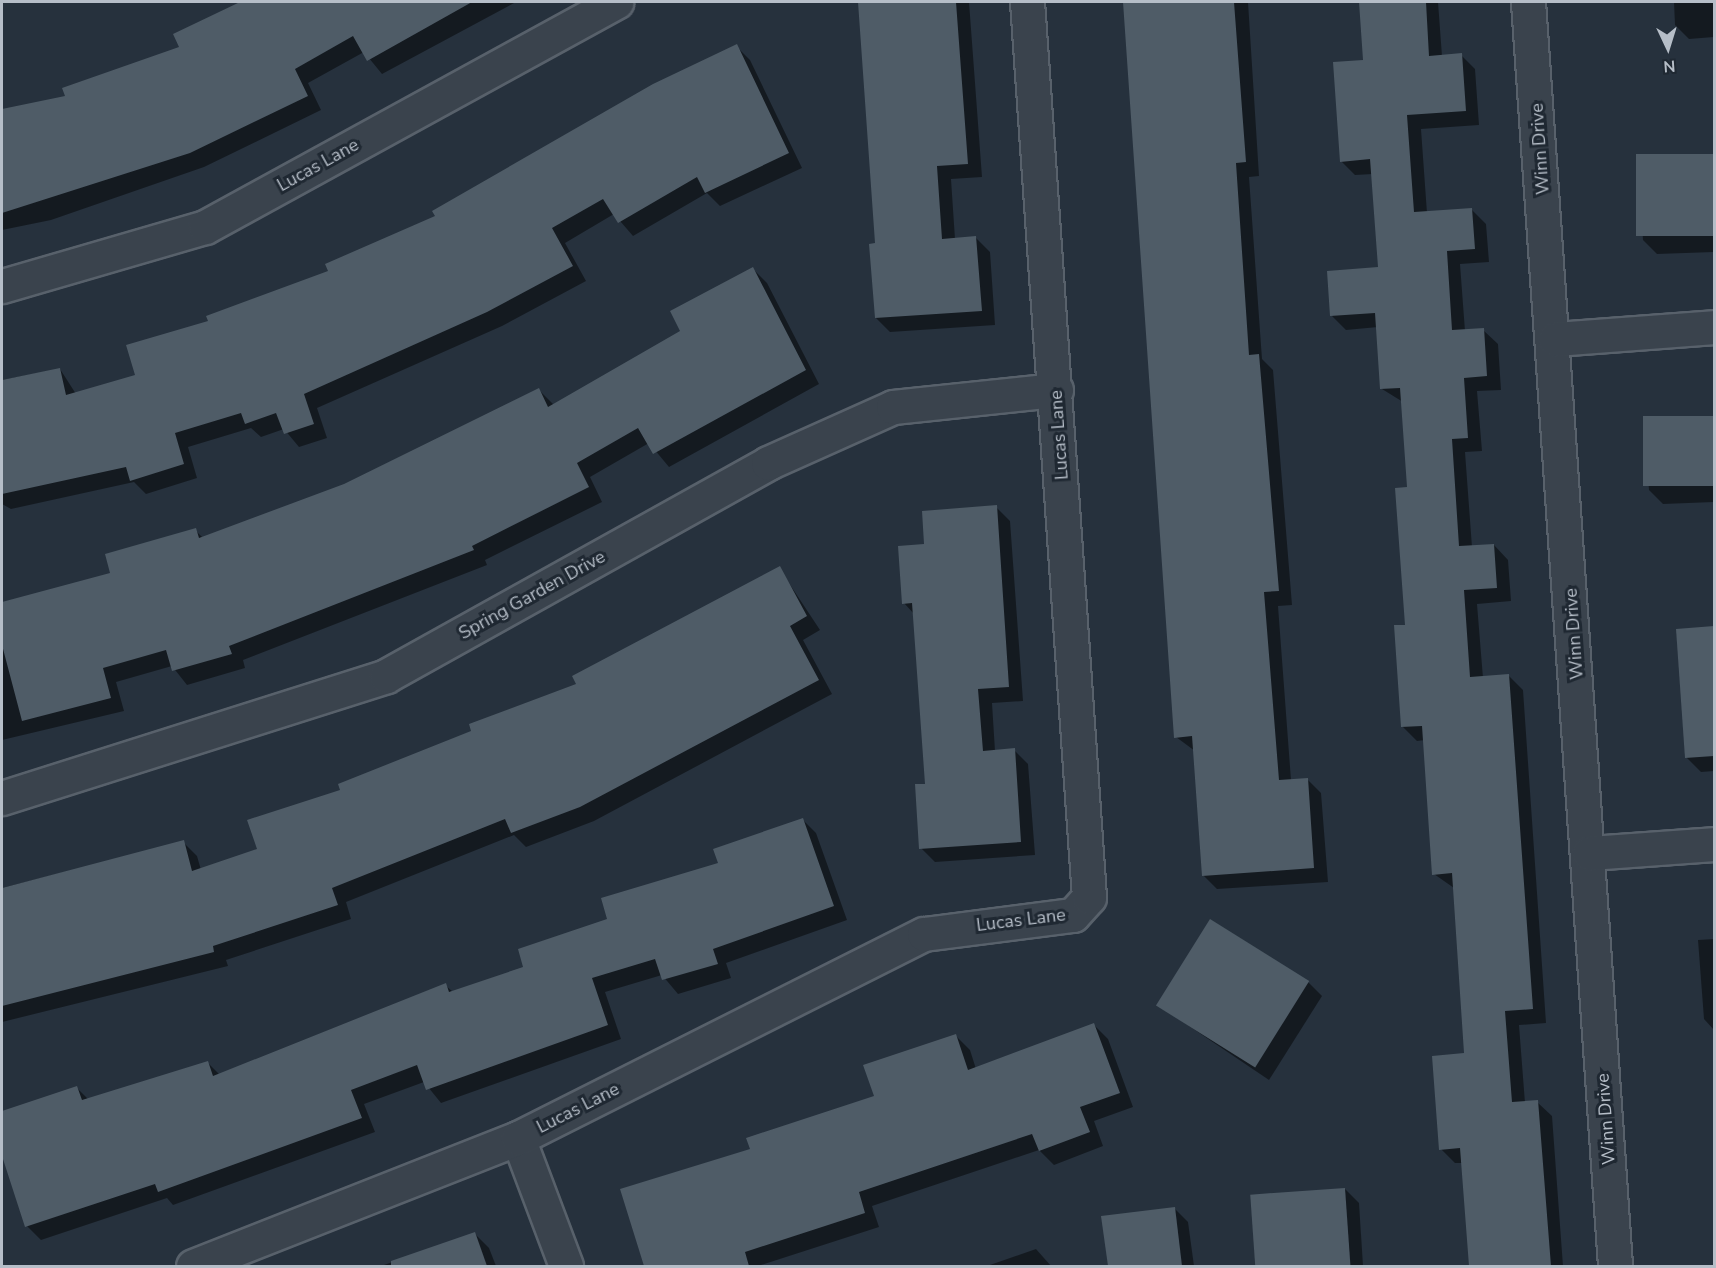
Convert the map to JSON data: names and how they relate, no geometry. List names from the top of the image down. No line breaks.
{"streets":{"street":["Winn Drive","Lucas Lane","Spring Garden Drive"]},"crossings":[["Lucas Lane","Spring Garden Drive"]],"north":"bottom"}
